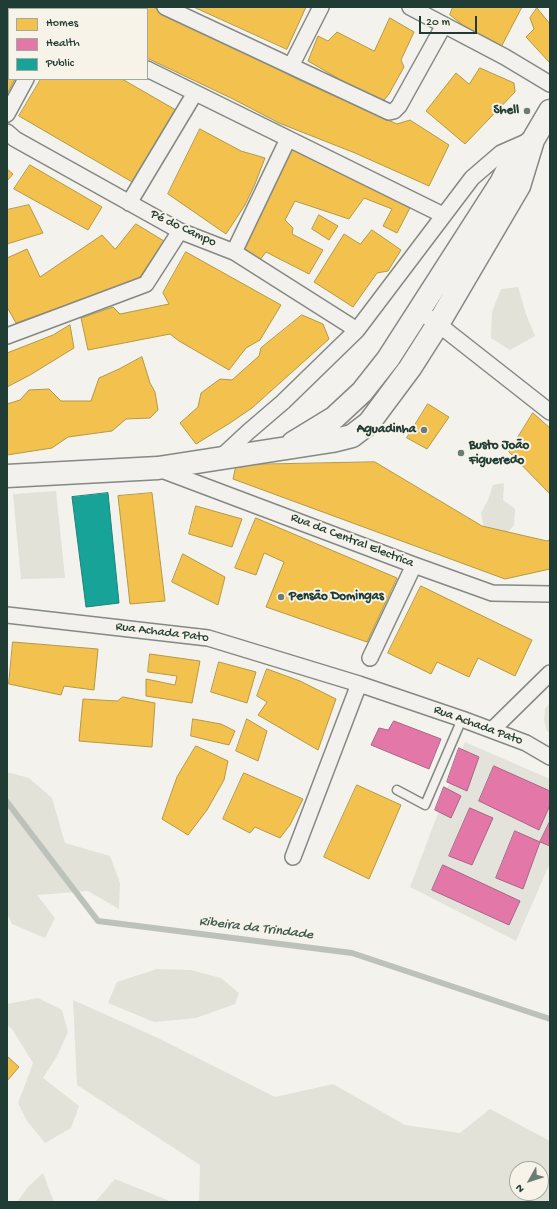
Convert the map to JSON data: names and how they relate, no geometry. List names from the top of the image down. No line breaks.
{"streets":{"street":["Pé do Campo","Rua da Central Electrica","Rua Achada Pato"]},"water":["Ribeira da Trindade"],"places":["Shell","Aguadinha","Busto João Figueredo","Pensão Domingas"],"legend":["Homes","Health","Public"],"scale_bar":"20 m","north":"bottom left"}
